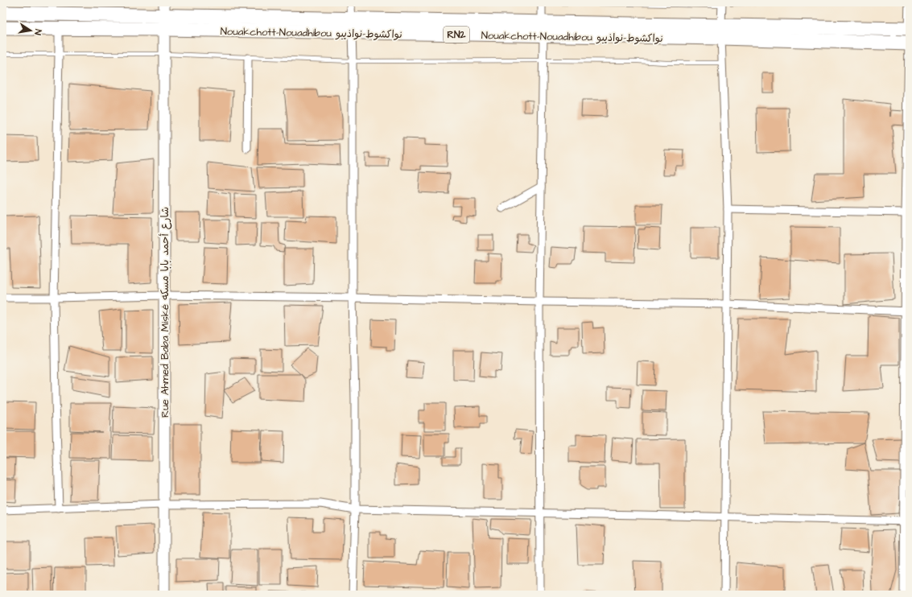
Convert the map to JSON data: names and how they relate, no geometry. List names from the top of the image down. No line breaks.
{"streets":{"highway":["Nouakchott-Nouadhibou نواكشوط-نواذيبو","RN2"],"street":["Rue Ahmed Baba Miské شارع أحمد بابا مسكه"]},"crossings":[["Nouakchott-Nouadhibou نواكشوط-نواذيبو","Rue Ahmed Baba Miské شارع أحمد بابا مسكه"]],"north":"right"}
